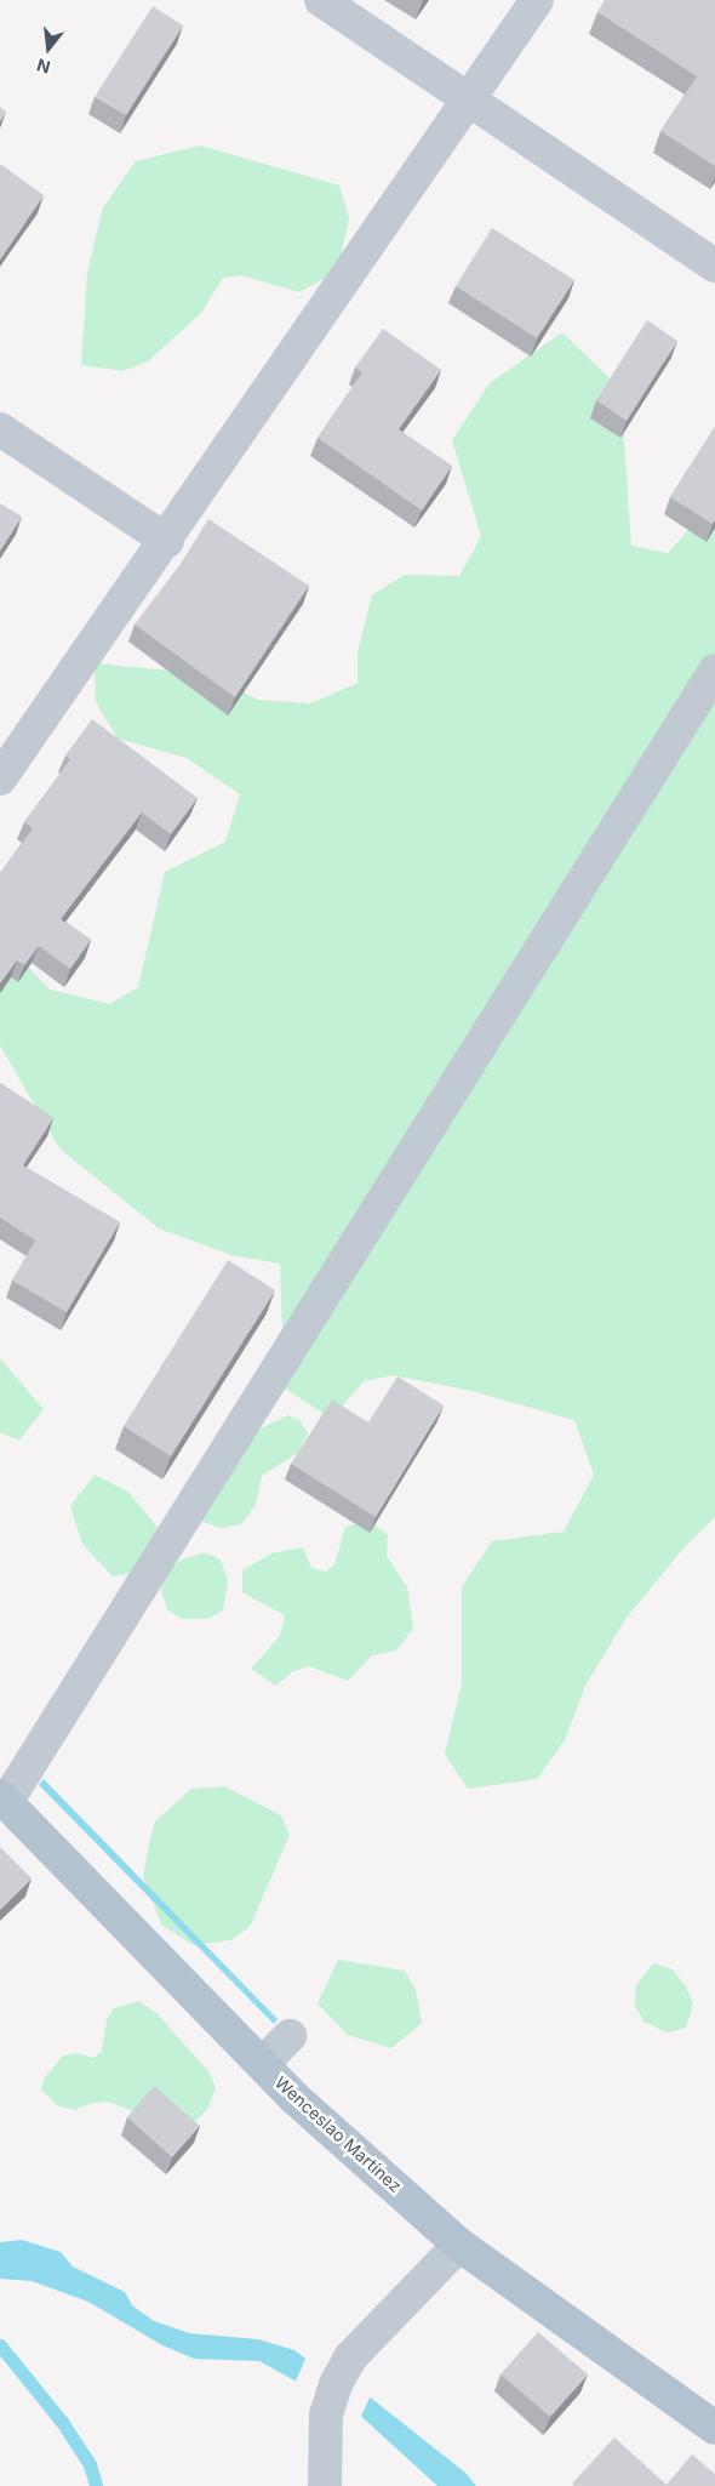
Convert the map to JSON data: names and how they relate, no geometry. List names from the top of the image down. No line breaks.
{"streets":{"main road":["Wenceslao Martínez"]},"north":"bottom"}
